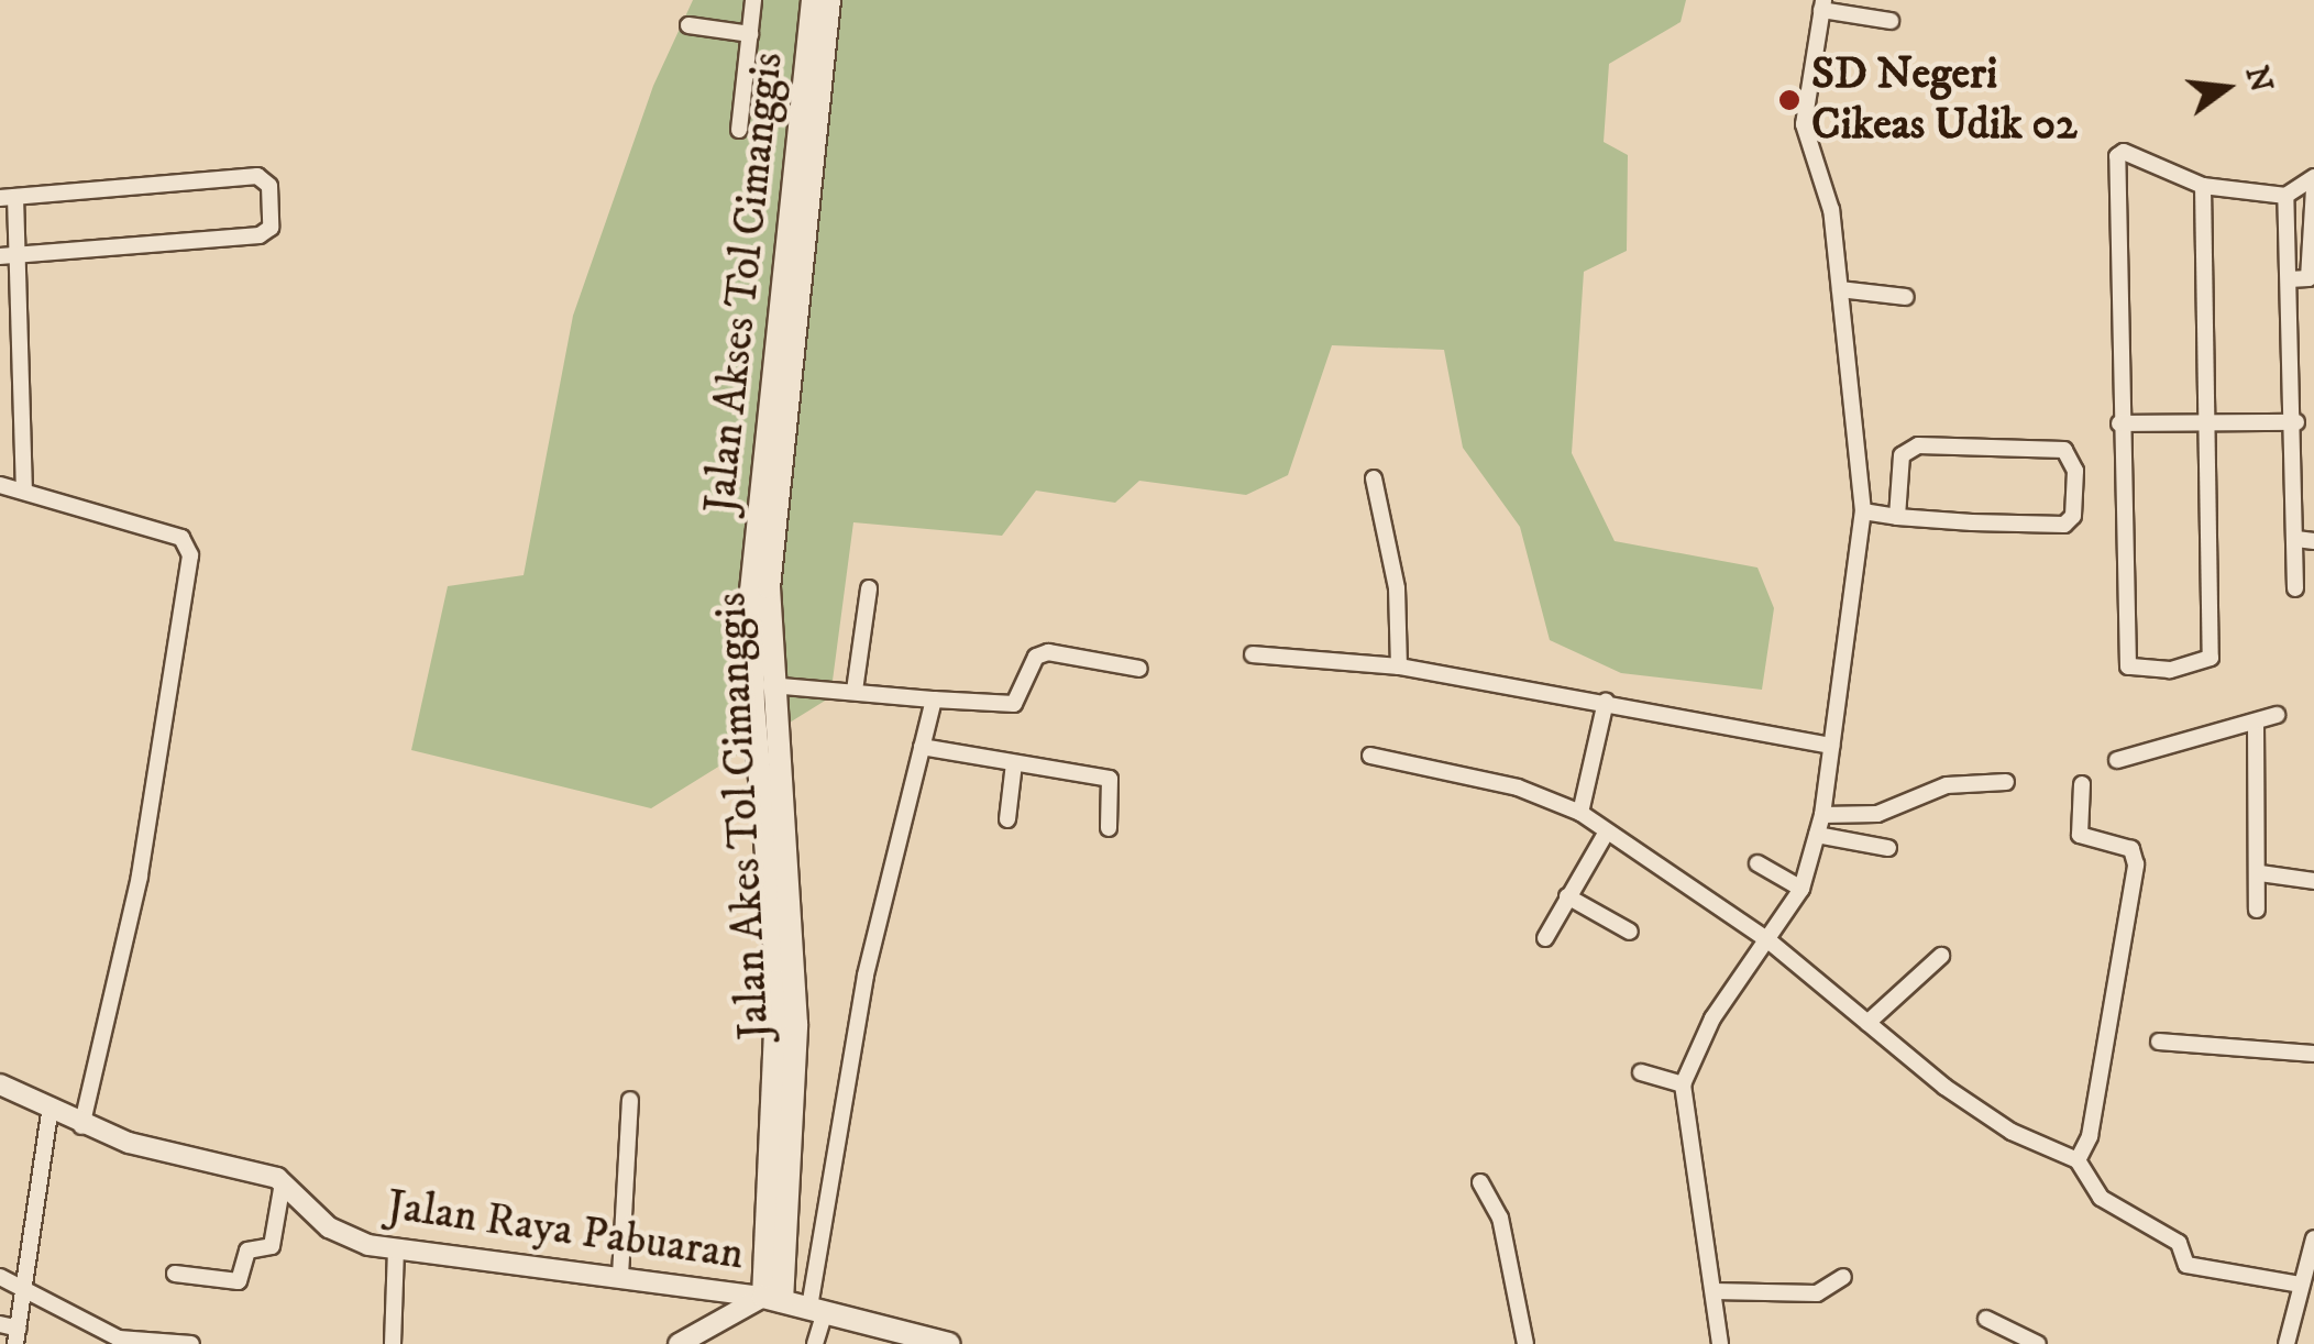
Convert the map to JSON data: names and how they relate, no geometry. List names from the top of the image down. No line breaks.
{"streets":{"main road":["Jalan Akses Tol Cimanggis","Jalan Akes Tol Cimanggis"],"street":["Jalan Raya Pabuaran"]},"crossings":[["Jalan Akses Tol Cimanggis","Jalan Akes Tol Cimanggis"],["Jalan Akses Tol Cimanggis","Jalan Raya Pabuaran"],["Jalan Akes Tol Cimanggis","Jalan Raya Pabuaran"]],"places":["SD Negeri Cikeas Udik 02"],"north":"right"}
